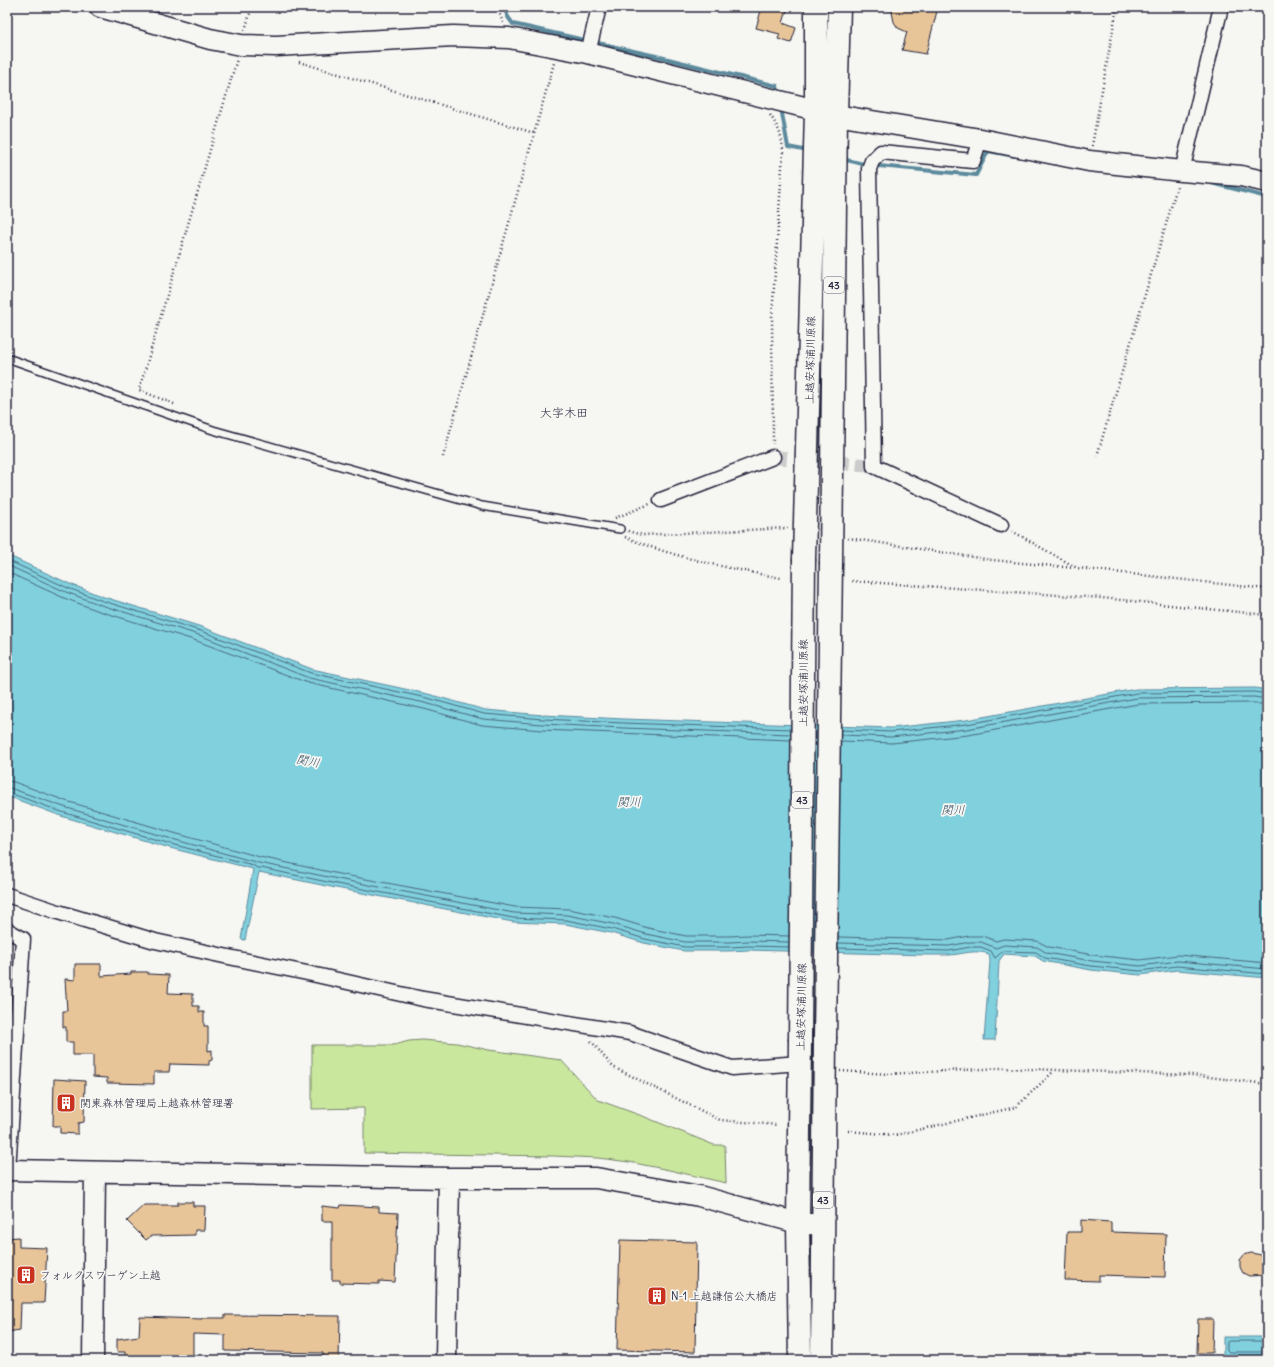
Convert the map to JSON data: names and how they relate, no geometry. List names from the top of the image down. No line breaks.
{"streets":{"main road":["43","上越安塚浦川原線"]},"districts":["大字木田"],"water":["関川"],"places":{"building":["関東森林管理局上越森林管理署","フォルクスワーゲン上越","N-1 上越謙信公大橋店"]}}
